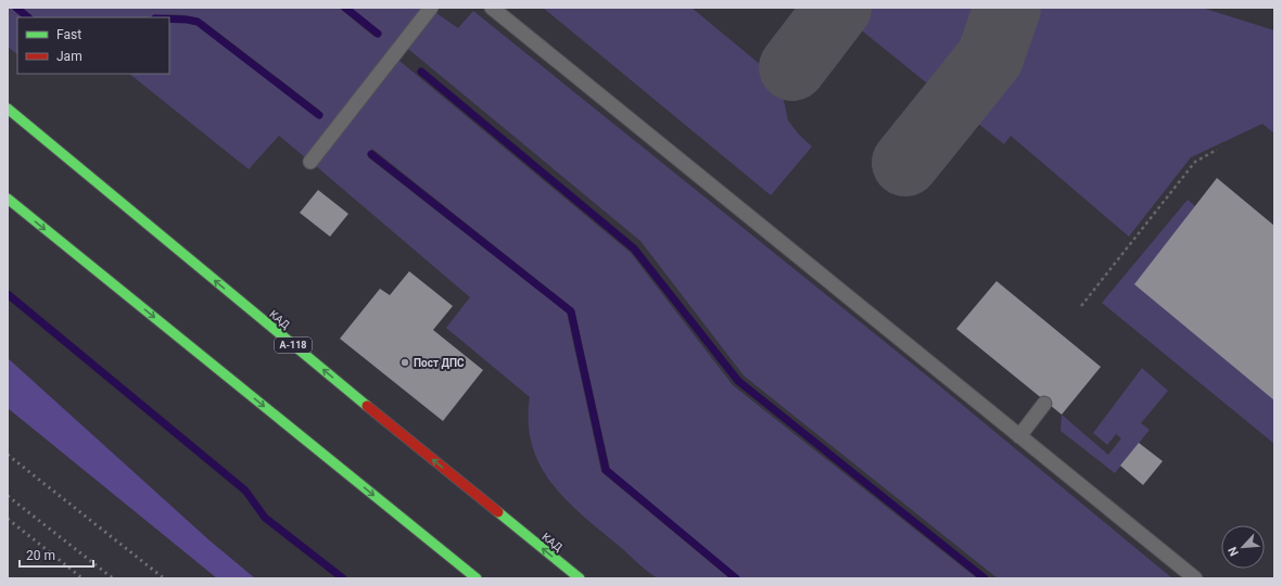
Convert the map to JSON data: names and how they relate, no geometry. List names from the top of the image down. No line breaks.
{"streets":{"highway":["КАД","А-118"]},"places":["Пост ДПС"],"legend":["Fast","Jam"],"scale_bar":"20 m","north":"bottom left"}
